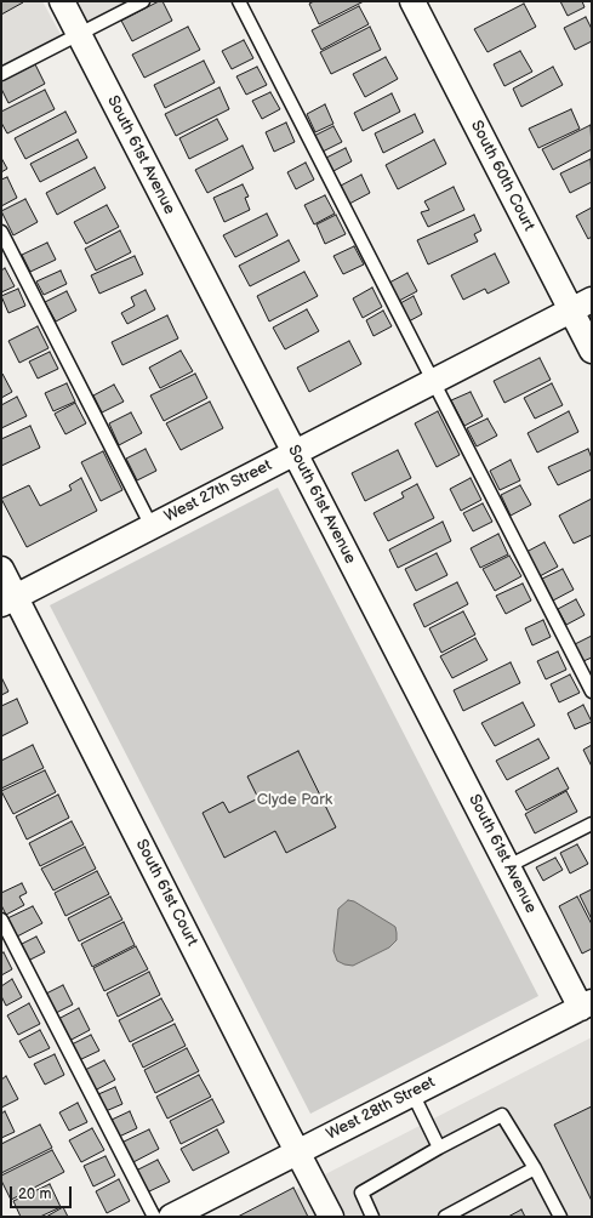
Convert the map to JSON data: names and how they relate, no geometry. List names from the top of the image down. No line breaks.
{"streets":{"street":["South 61st Avenue","South 60th Court","West 27th Street","South 61st Court","West 28th Street"]},"crossings":[["South 61st Avenue","West 27th Street"],["South 61st Avenue","West 28th Street"],["South 60th Court","West 27th Street"],["West 27th Street","South 61st Court"],["South 61st Court","West 28th Street"]],"parks":["Clyde Park"],"scale_bar":"20 m"}
